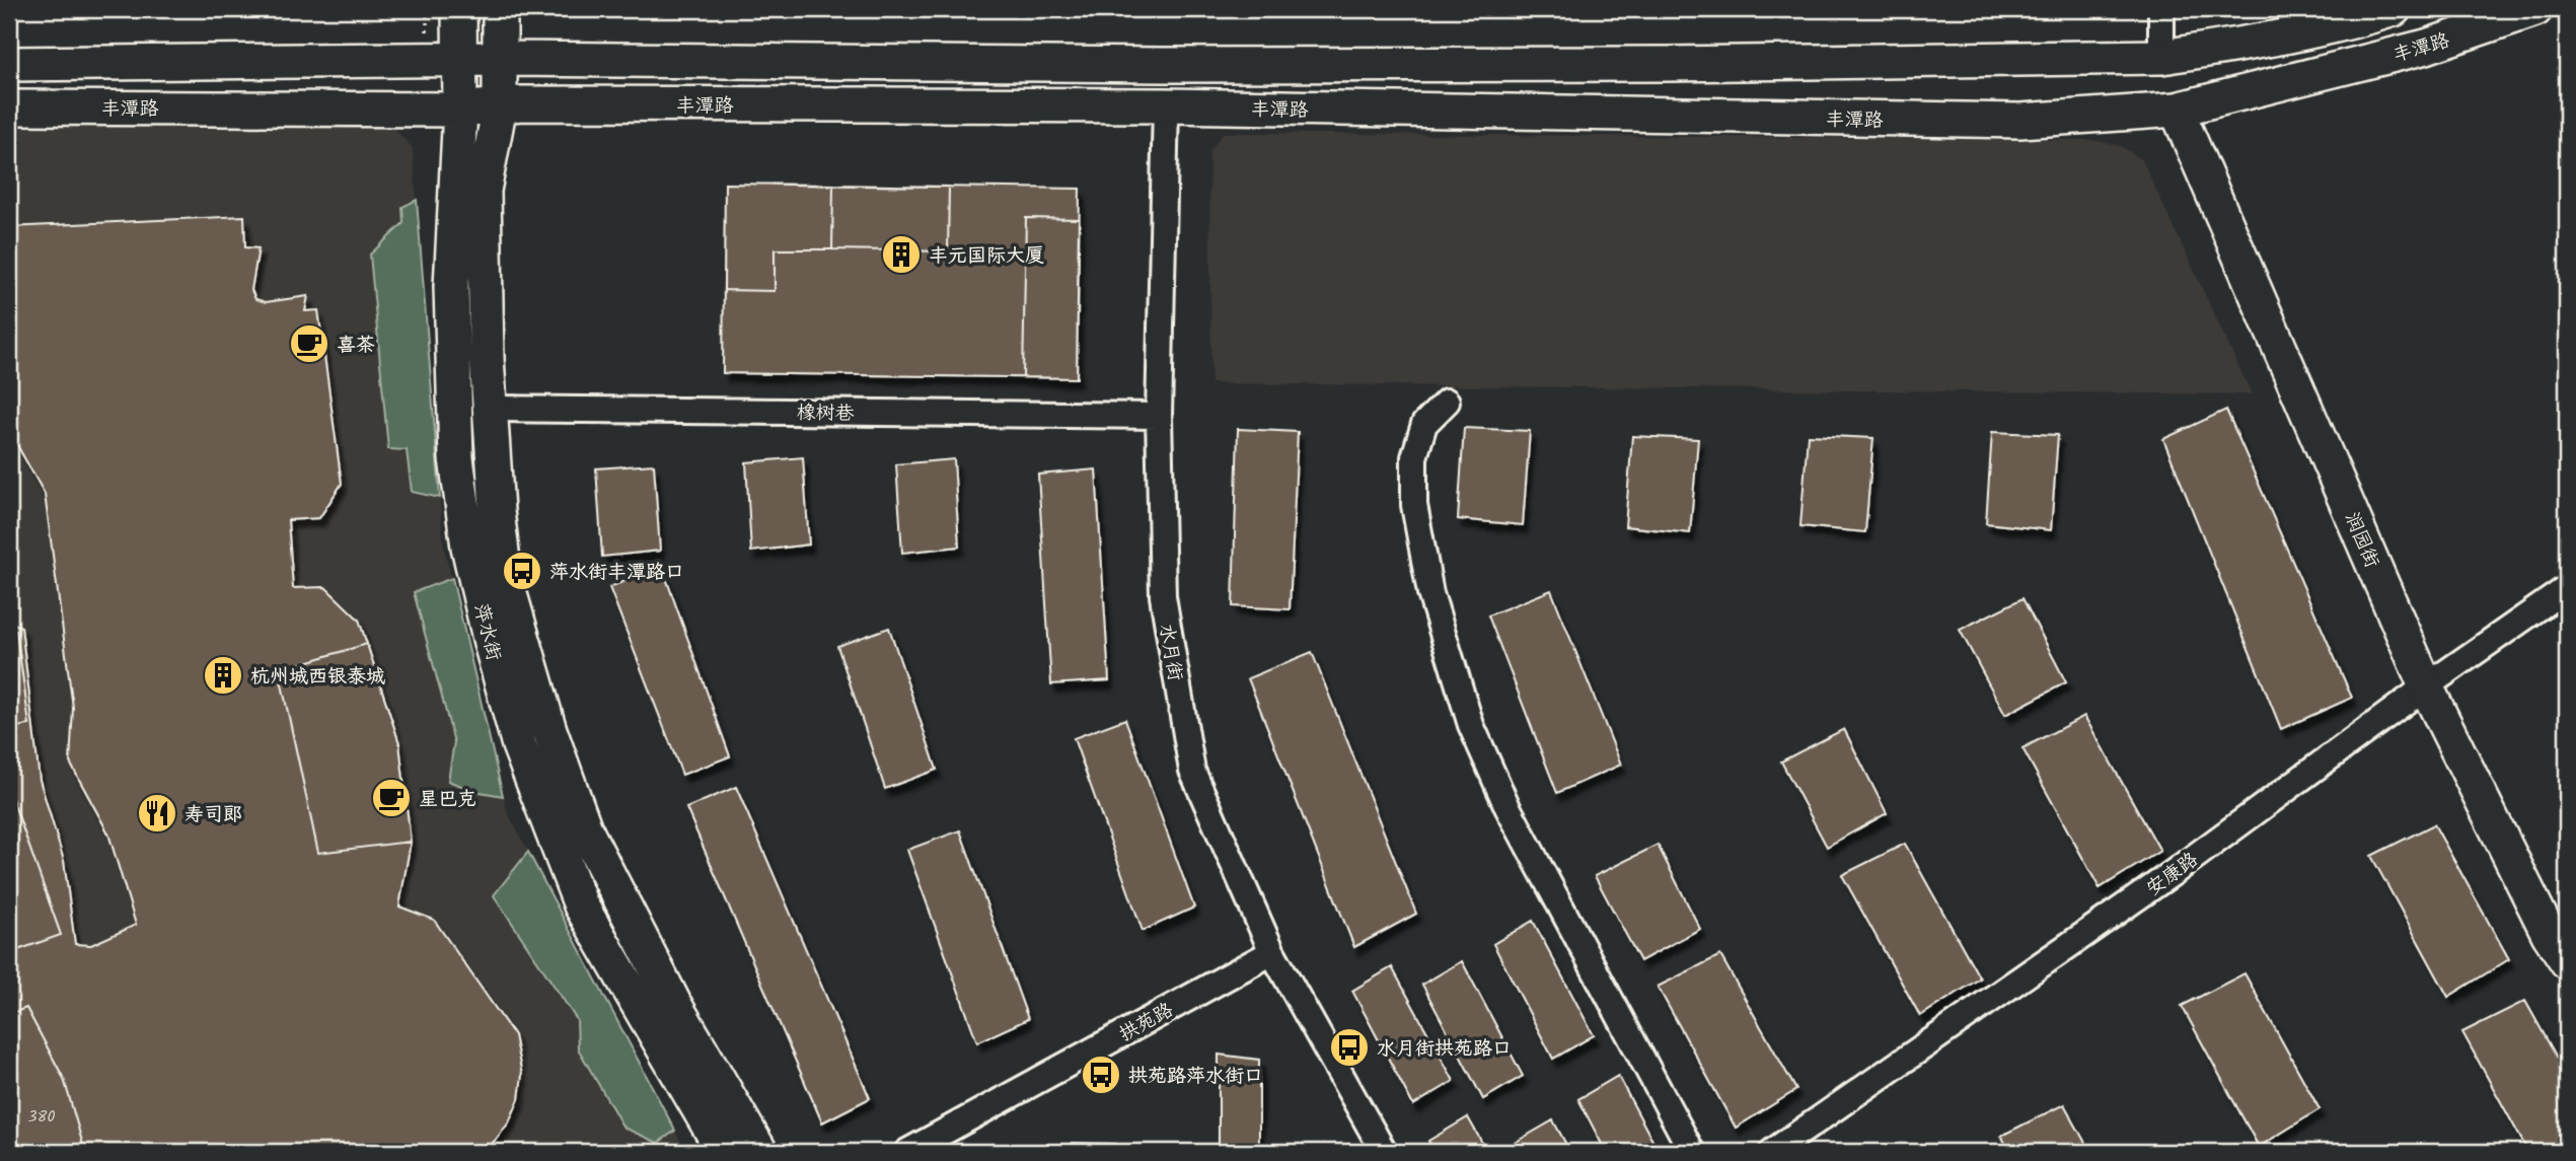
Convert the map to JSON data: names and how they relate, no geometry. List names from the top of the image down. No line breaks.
{"streets":{"main road":["丰潭路","润园街","萍水街"],"street":["橡树巷","水月街","安康路","拱苑路"]},"crossings":[["丰潭路","润园街"],["丰潭路","萍水街"],["丰潭路","水月街"],["橡树巷","萍水街"],["橡树巷","水月街"],["润园街","安康路"],["水月街","拱苑路"]],"places":{"building":["丰元国际大厦","杭州城西银泰城"],"cafe":["喜茶","星巴克"],"bus stop":["萍水街丰潭路口","水月街拱苑路口","拱苑路萍水街口"],"restaurant":["寿司郎"]},"house_numbers":["380"]}
